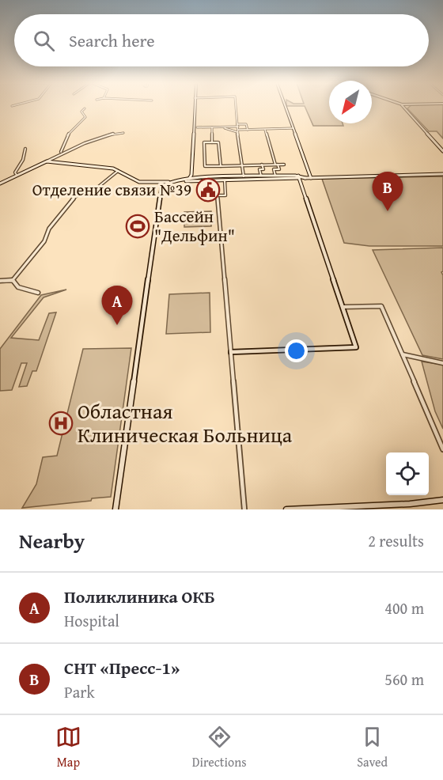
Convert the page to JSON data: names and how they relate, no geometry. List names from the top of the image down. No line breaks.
{"places":{"public building":["Отделение связи №39"],"sports":["Бассейн \"Дельфин\""],"hospital":["Областная Клиническая Больница"]},"north":"bottom left","page":{"search":"Search here","pins":["B","A"],"heading":["Nearby","2 results"],"list":[{"mark":"A","name":"Поликлиника ОКБ","note":"Hospital","value":"400 m"},{"mark":"B","name":"СНТ «Пресс-1»","note":"Park","value":"560 m"}],"nav":["Map","Directions","Saved"]}}
